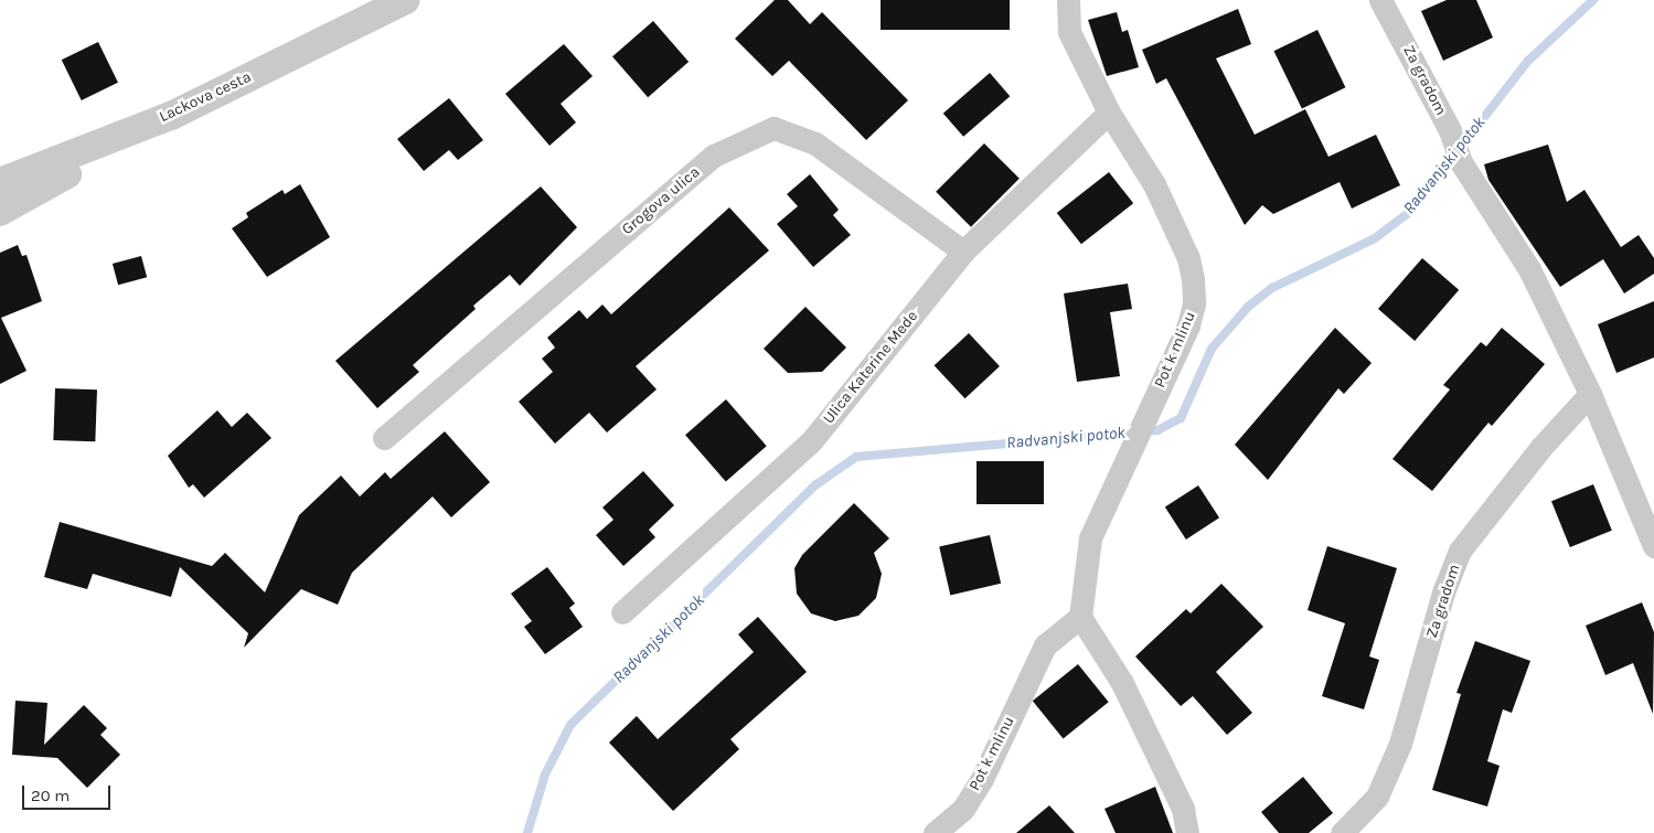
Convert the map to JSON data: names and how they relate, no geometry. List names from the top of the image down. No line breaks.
{"streets":{"street":["Za gradom","Lackova cesta","Grogova ulica","Pot k mlinu","Ulica Katerine Mede"]},"crossings":[["Grogova ulica","Ulica Katerine Mede"],["Pot k mlinu","Ulica Katerine Mede"]],"water":["Radvanjski potok"],"scale_bar":"20 m"}
